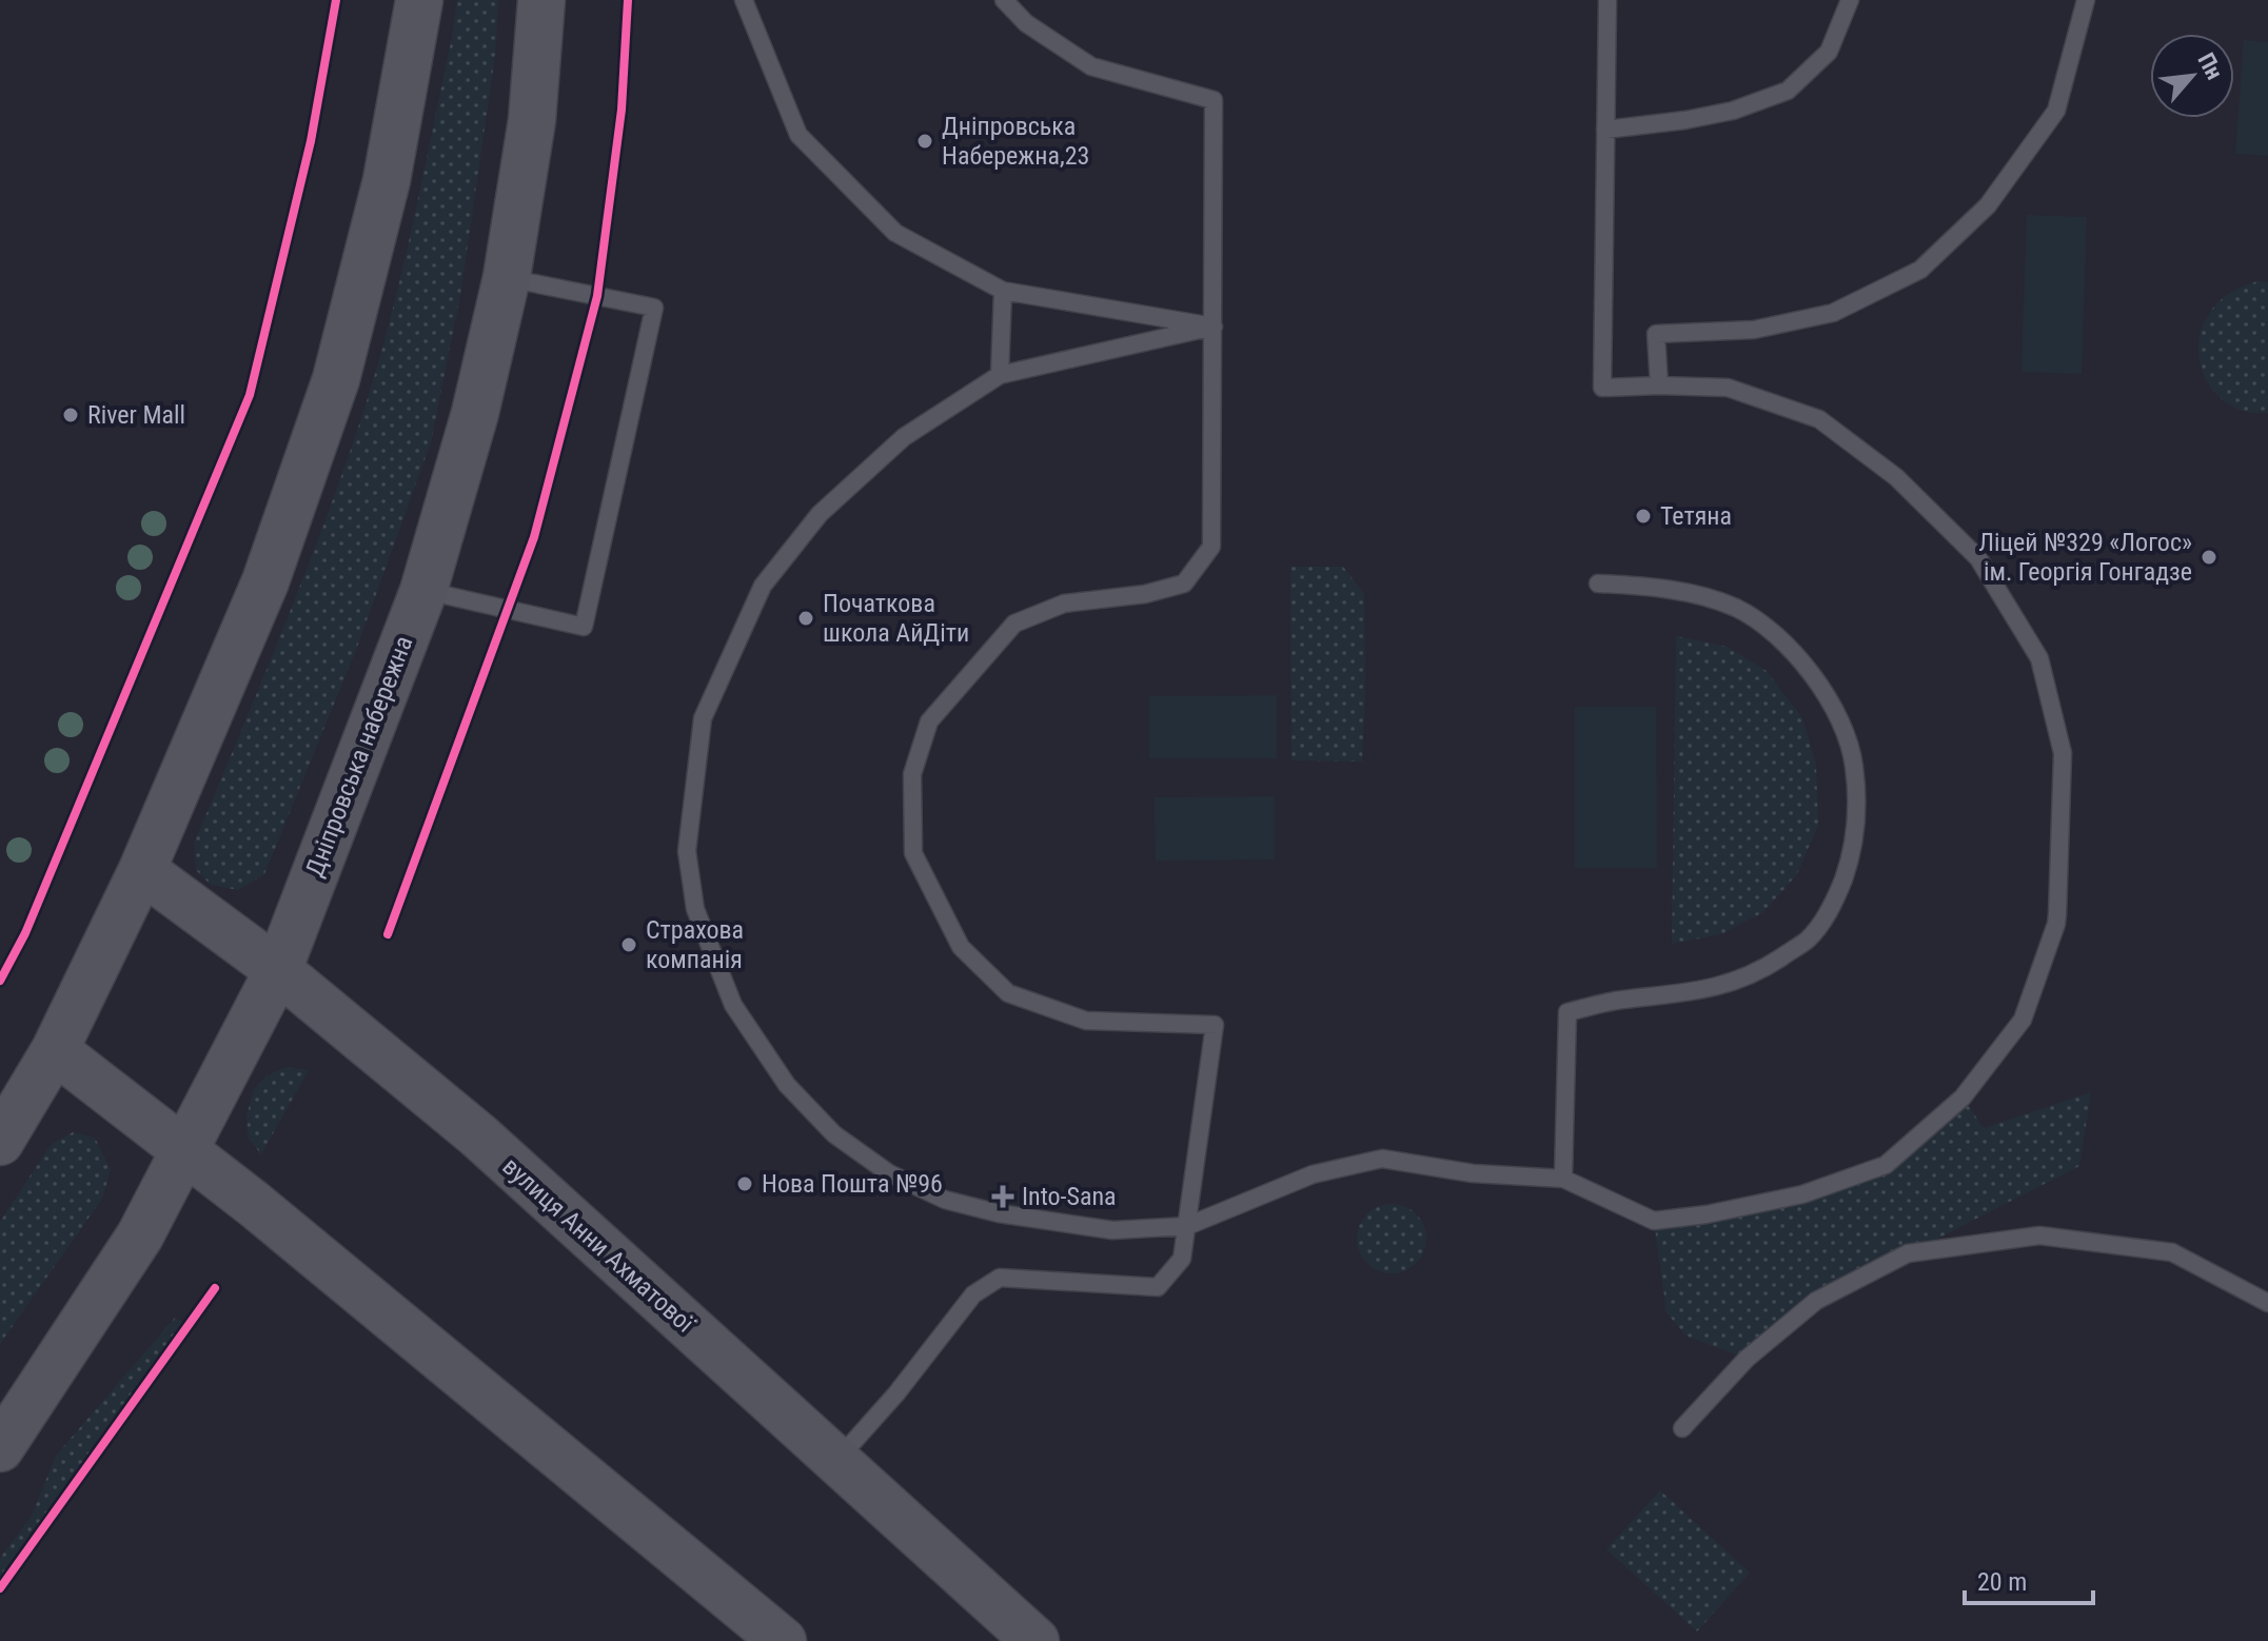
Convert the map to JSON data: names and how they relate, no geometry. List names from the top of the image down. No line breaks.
{"streets":{"main road":["Дніпровська набережна","вулиця Анни Ахматової"]},"crossings":[["Дніпровська набережна","вулиця Анни Ахматової"]],"places":{"other":["Дніпровська Набережна,23","River Mall","Тетяна","Ліцей №329 «Логос» ім. Георгія Гонгадзе","Початкова школа АйДіти","Страхова компанія","Нова Пошта №96"],"health":["Into-Sana"]},"scale_bar":"20 m","north":"top right"}
